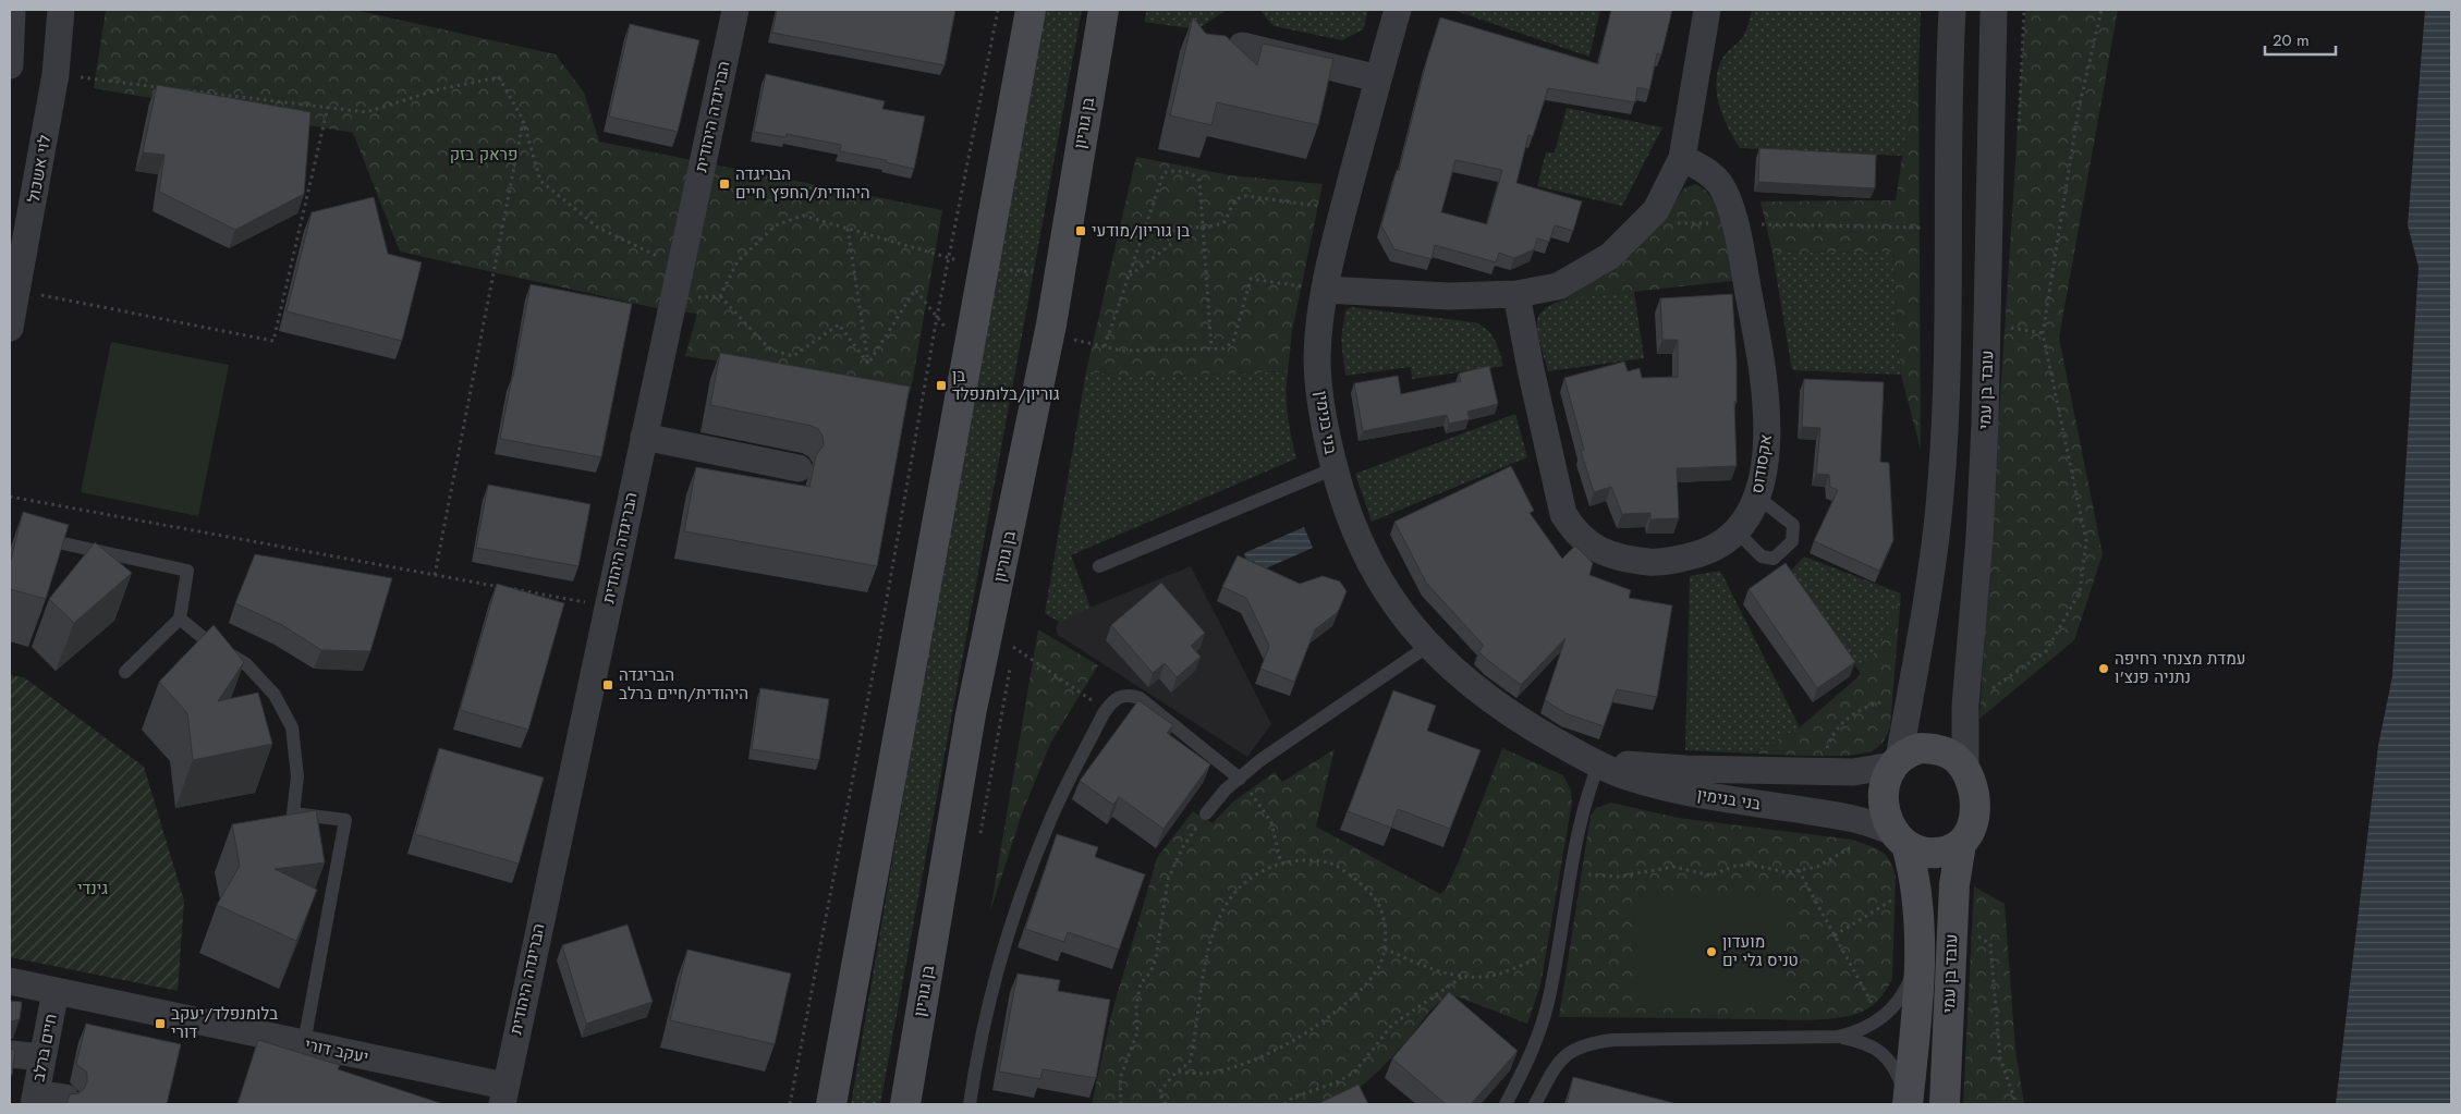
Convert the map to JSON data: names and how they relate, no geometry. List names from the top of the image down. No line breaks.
{"streets":{"main road":["בן גוריון","עובד בן עמי"],"street":["הבריגדה היהודית","לוי אשכול","בני בנימין","אקסודוס","חיים ברלב","יעקב דורי"]},"crossings":[["הבריגדה היהודית","יעקב דורי"],["עובד בן עמי","בני בנימין"],["חיים ברלב","יעקב דורי"]],"parks":["פראק בזק","גינדי"],"places":{"transit":["הבריגדה היהודית/החפץ חיים","בן גוריון/מודעי","בן גוריון/בלומנפלד","הבריגדה היהודית/חיים ברלב","בלומנפלד/יעקב דורי"],"other":["עמדת מצנחי רחיפה נתניה פנצ'ו","מועדון טניס גלי ים"]},"scale_bar":"20 m"}
